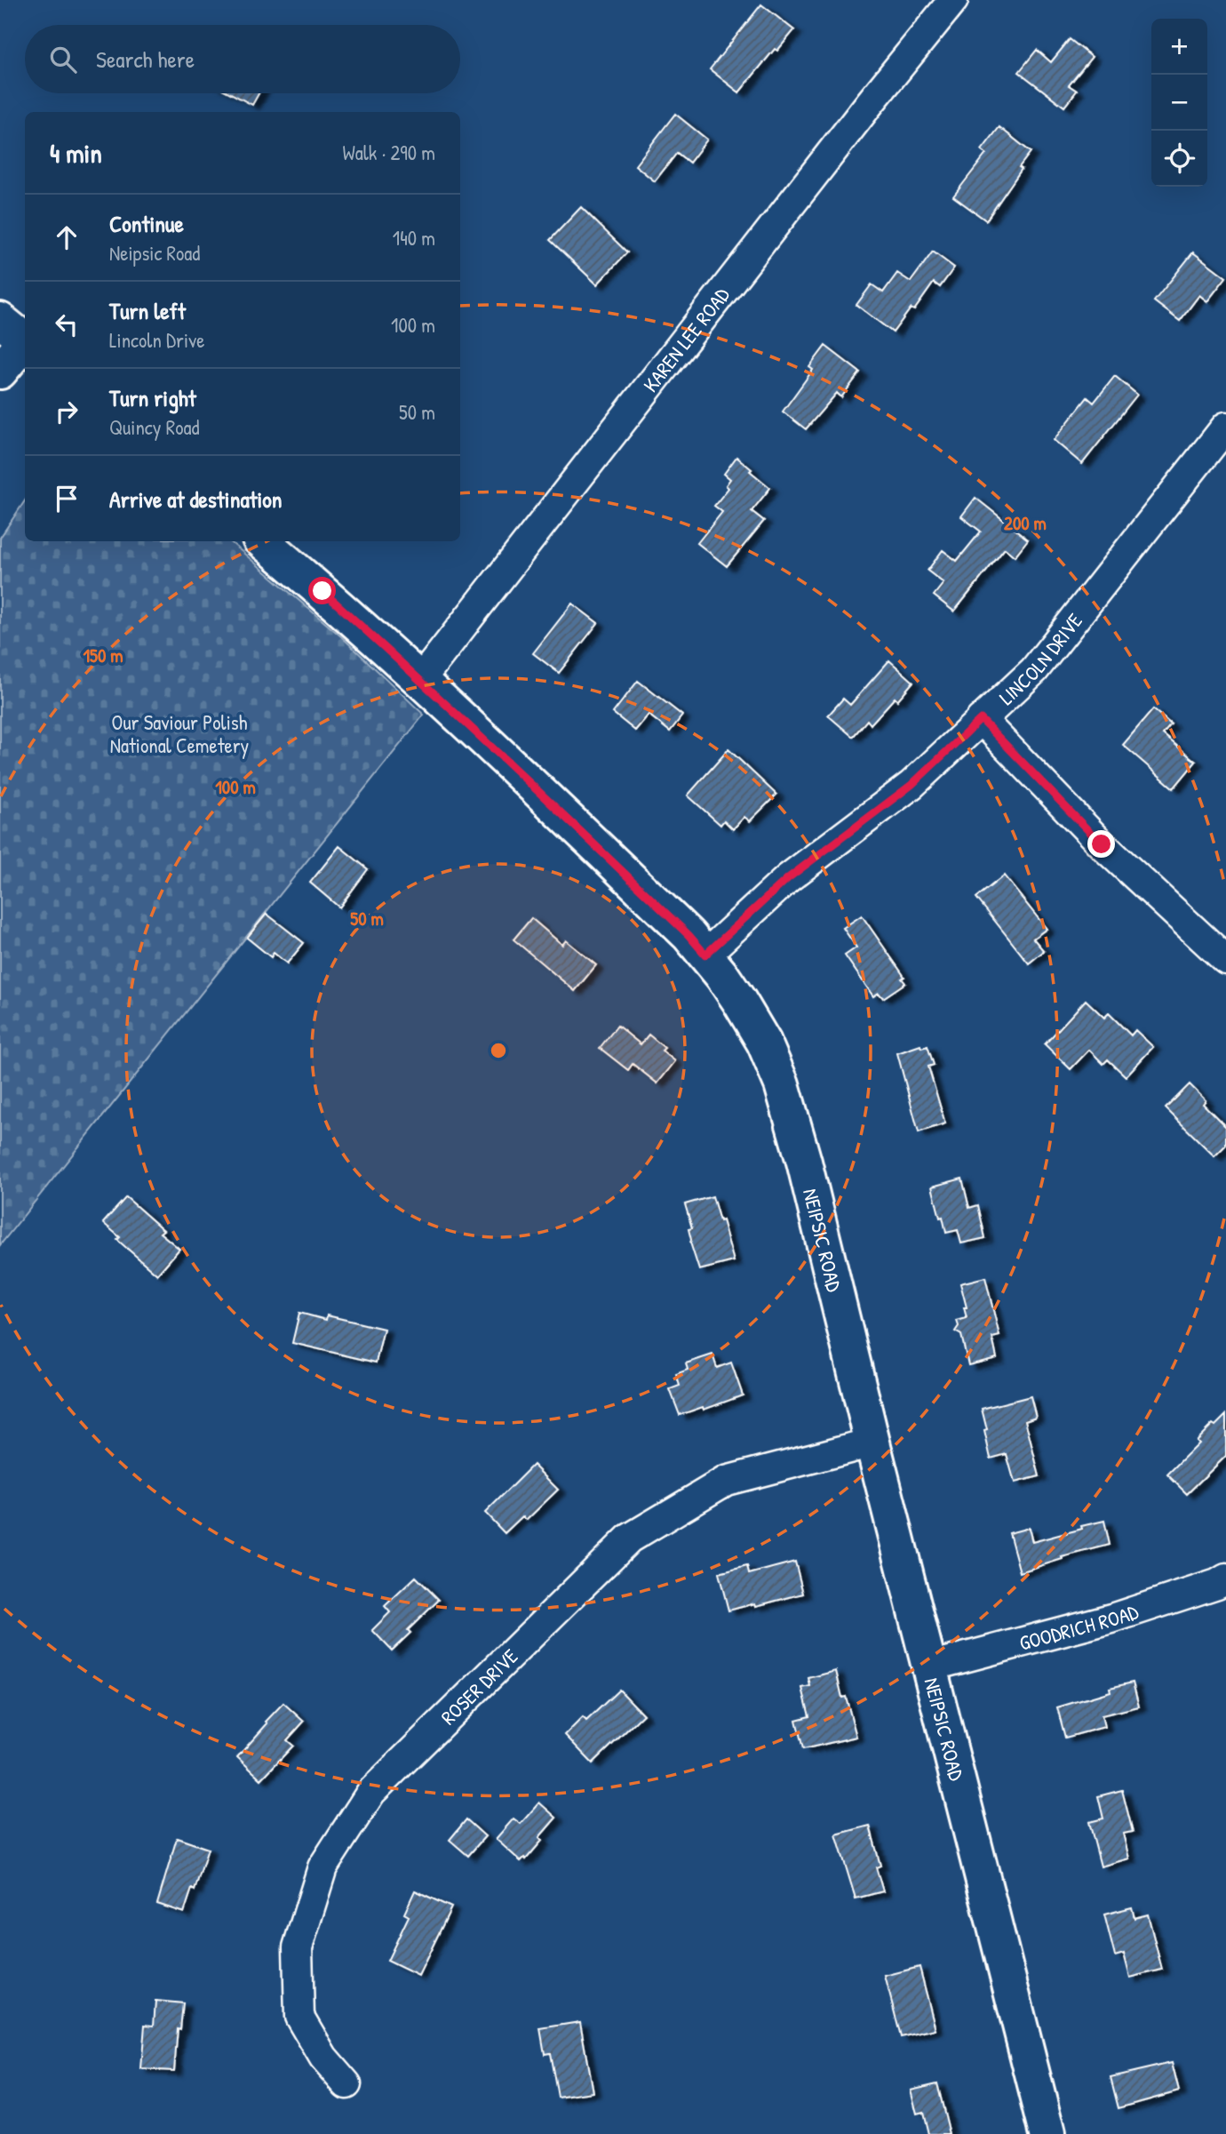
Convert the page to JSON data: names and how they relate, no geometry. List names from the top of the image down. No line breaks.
{"streets":{"main road":["NEIPSIC ROAD"],"street":["KAREN LEE ROAD","LINCOLN DRIVE","GOODRICH ROAD","ROSER DRIVE"]},"crossings":[["KAREN LEE ROAD","NEIPSIC ROAD"],["LINCOLN DRIVE","NEIPSIC ROAD"],["NEIPSIC ROAD","GOODRICH ROAD"],["NEIPSIC ROAD","ROSER DRIVE"]],"parks":["Our Saviour Polish National Cemetery"],"page":{"map_buttons":["+","−"],"search":"Search here","heading":["4 min","Walk · 290 m"],"list":[["Continue","Neipsic Road","140 m"],["Turn left","Lincoln Drive","100 m"],["Turn right","Quincy Road","50 m"],"Arrive at destination"]},"rings":["200 m","150 m","100 m","50 m"]}
